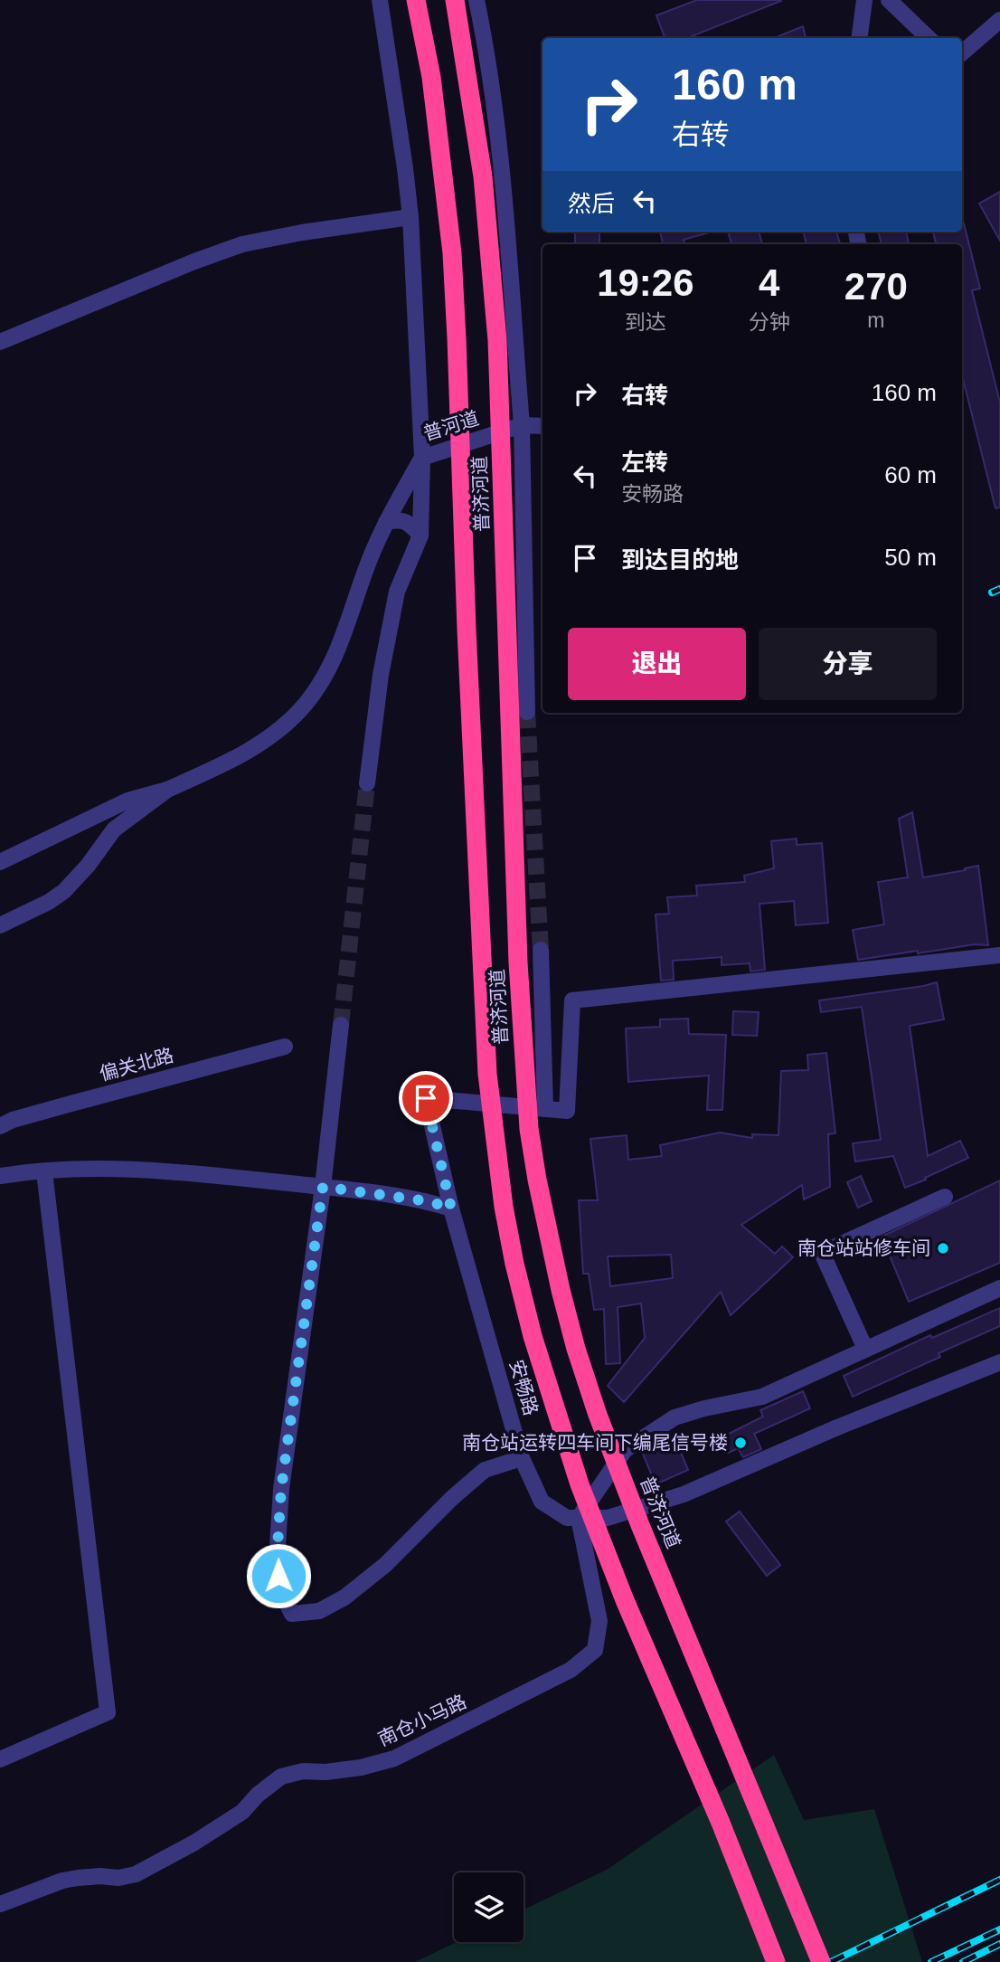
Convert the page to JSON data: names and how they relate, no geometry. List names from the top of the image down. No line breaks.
{"streets":{"highway":["普济河道"],"street":["普河道","偏关北路","安畅路","南仓小马路"]},"crossings":[["安畅路","南仓小马路"]],"places":["南仓站站修车间","南仓站运转四车间下编尾信号楼"],"page":{"turn":["160 m","右转"],"then":"然后","eta":["19:26","到达","4","分钟","270","m"],"list":[{"name":"右转","value":"160 m"},{"name":"左转","note":"安畅路","value":"60 m"},{"name":"到达目的地","value":"50 m"}],"buttons":["退出","分享"]}}
